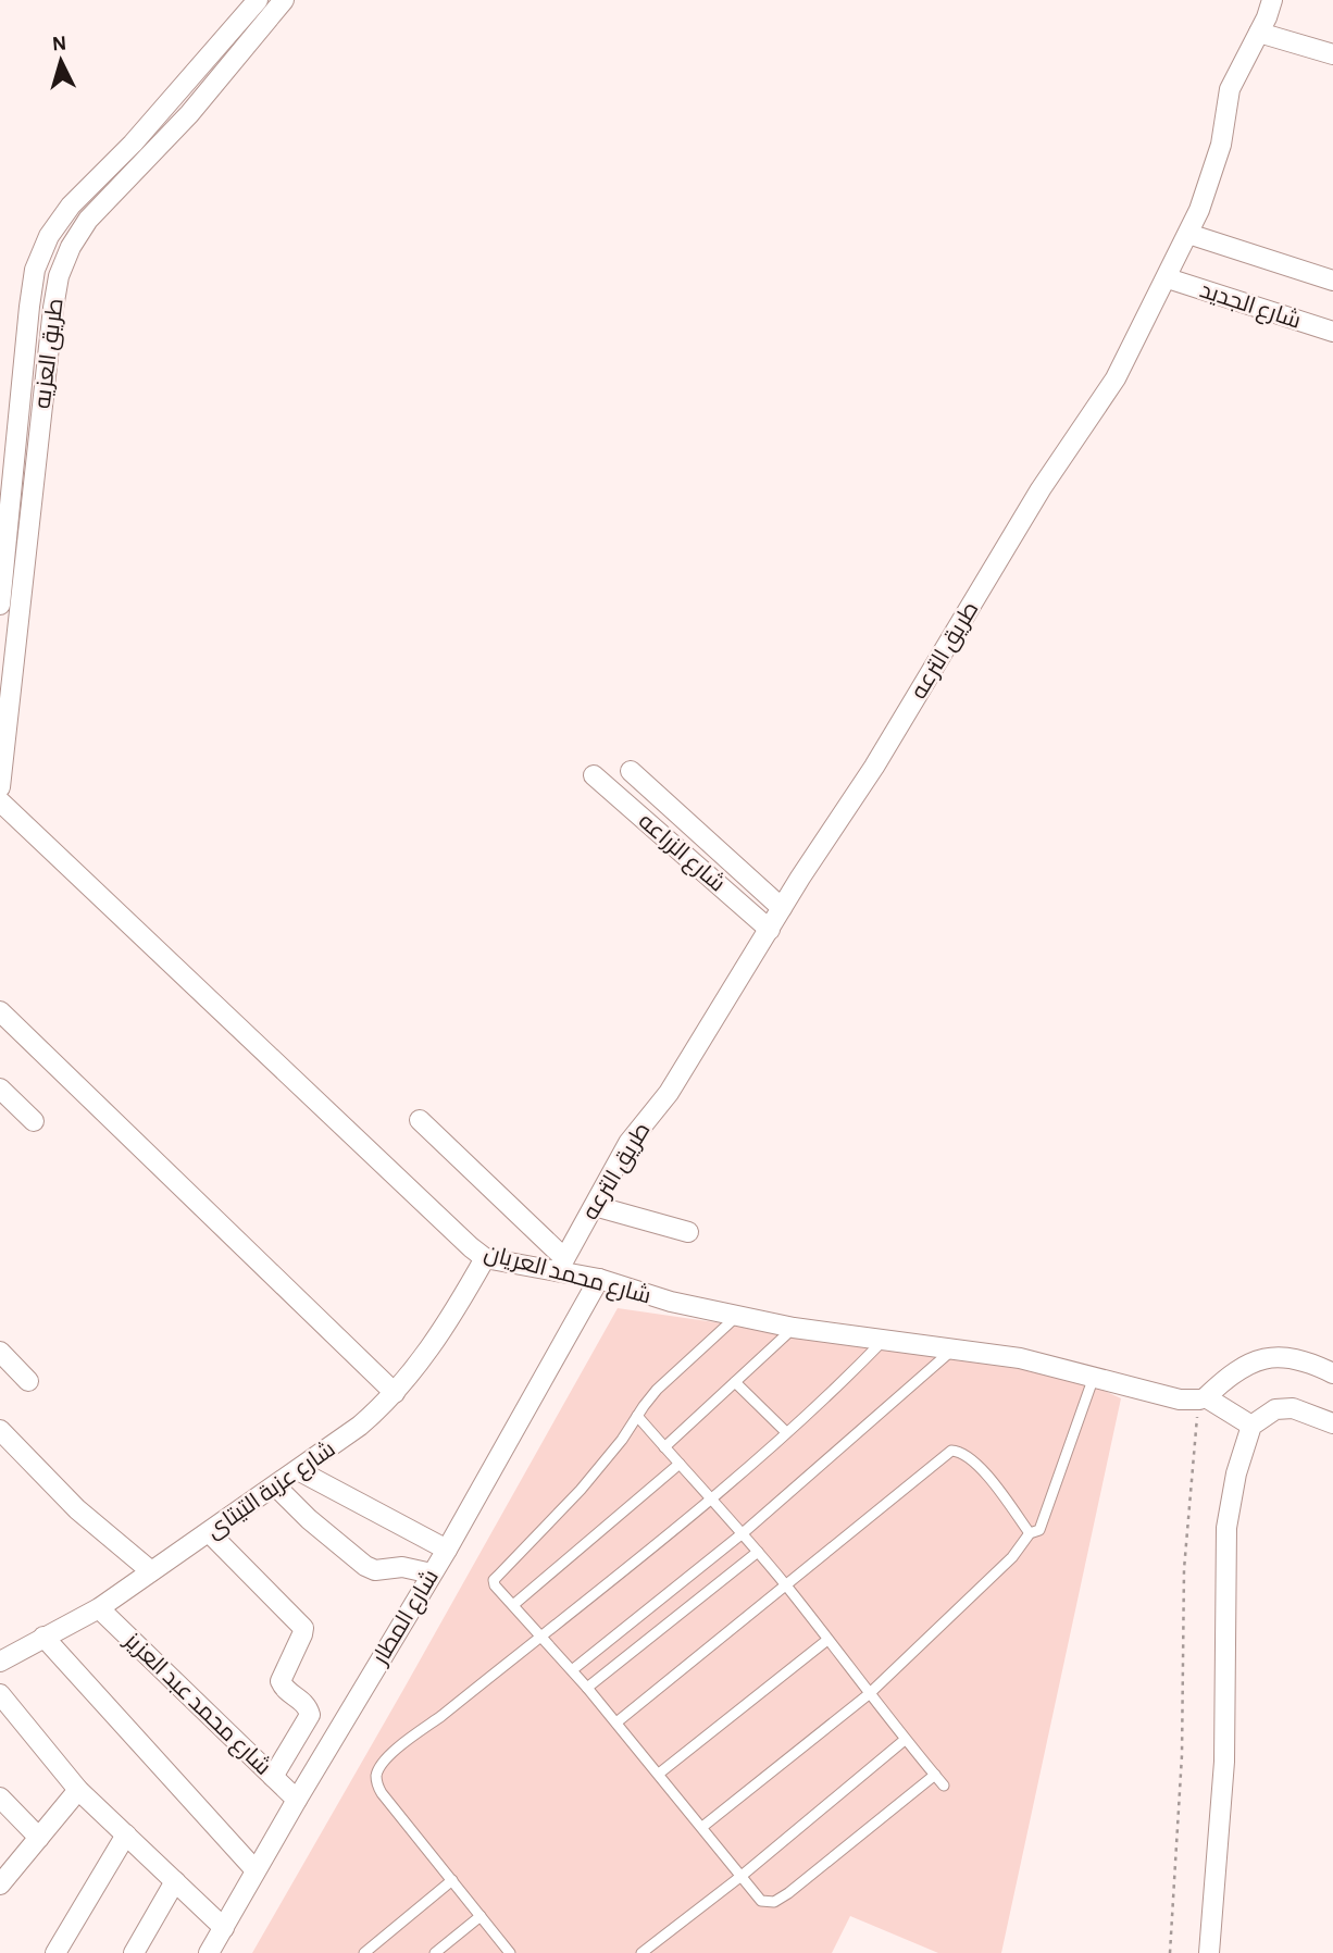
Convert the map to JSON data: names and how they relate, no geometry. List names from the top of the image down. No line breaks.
{"streets":{"street":["شارع الجديد","طريق العزيه","طريق الترعه","شارع الزراعه","شارع محمد العريان","شارع عزبة التيتاى","شارع المطار","شارع محمد عبد العزيز"]},"crossings":[["شارع الجديد","طريق الترعه"],["طريق الترعه","شارع الزراعه"],["طريق الترعه","شارع محمد العريان"],["شارع محمد العريان","شارع عزبة التيتاى"],["شارع محمد العريان","شارع المطار"],["شارع عزبة التيتاى","شارع محمد عبد العزيز"],["شارع المطار","شارع محمد عبد العزيز"]],"north":"top"}
